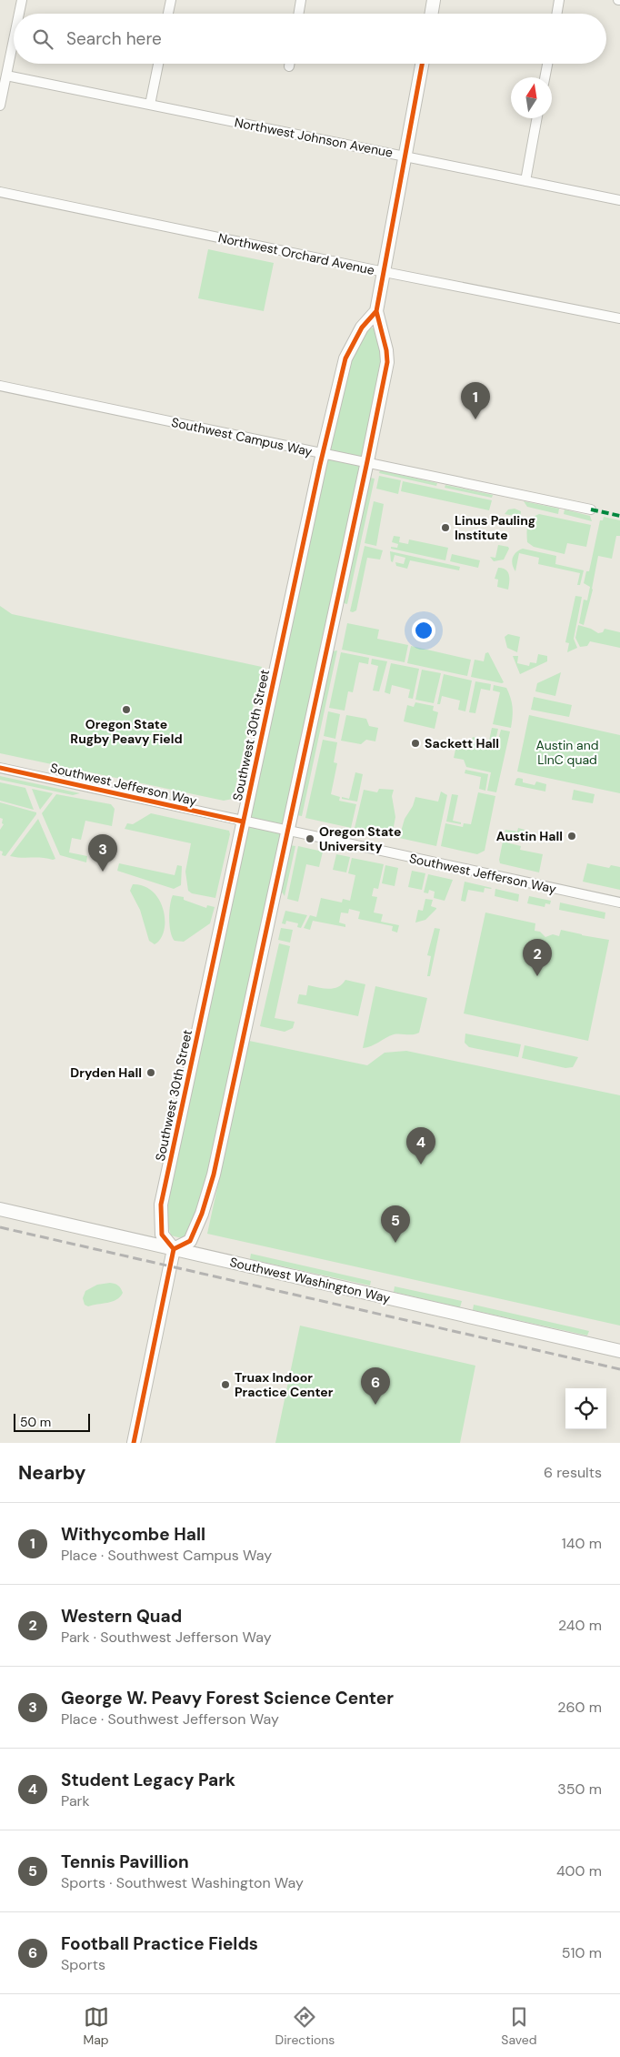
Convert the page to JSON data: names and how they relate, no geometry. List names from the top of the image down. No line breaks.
{"streets":{"street":["Northwest Johnson Avenue","Northwest Orchard Avenue","Southwest Campus Way","Southwest 30th Street","Southwest Jefferson Way","Southwest Washington Way"]},"crossings":[["Northwest Johnson Avenue","Southwest 30th Street"],["Northwest Orchard Avenue","Southwest 30th Street"],["Southwest Campus Way","Southwest 30th Street"],["Southwest 30th Street","Southwest Jefferson Way"],["Southwest 30th Street","Southwest Washington Way"]],"parks":["Austin and LInC quad"],"places":["Linus Pauling Institute","Oregon State Rugby Peavy Field","Sackett Hall","Austin Hall","Oregon State University","Dryden Hall","Truax Indoor Practice Center"],"scale_bar":"50 m","north":"top","page":{"search":"Search here","pins":["1","3","2","4","5","6"],"scale":"50 m","heading":["Nearby","6 results"],"list":[{"mark":"1","name":"Withycombe Hall","note":"Place · Southwest Campus Way","value":"140 m"},{"mark":"2","name":"Western Quad","note":"Park · Southwest Jefferson Way","value":"240 m"},{"mark":"3","name":"George W. Peavy Forest Science Center","note":"Place · Southwest Jefferson Way","value":"260 m"},{"mark":"4","name":"Student Legacy Park","note":"Park","value":"350 m"},{"mark":"5","name":"Tennis Pavillion","note":"Sports · Southwest Washington Way","value":"400 m"},{"mark":"6","name":"Football Practice Fields","note":"Sports","value":"510 m"}],"nav":["Map","Directions","Saved"]}}
